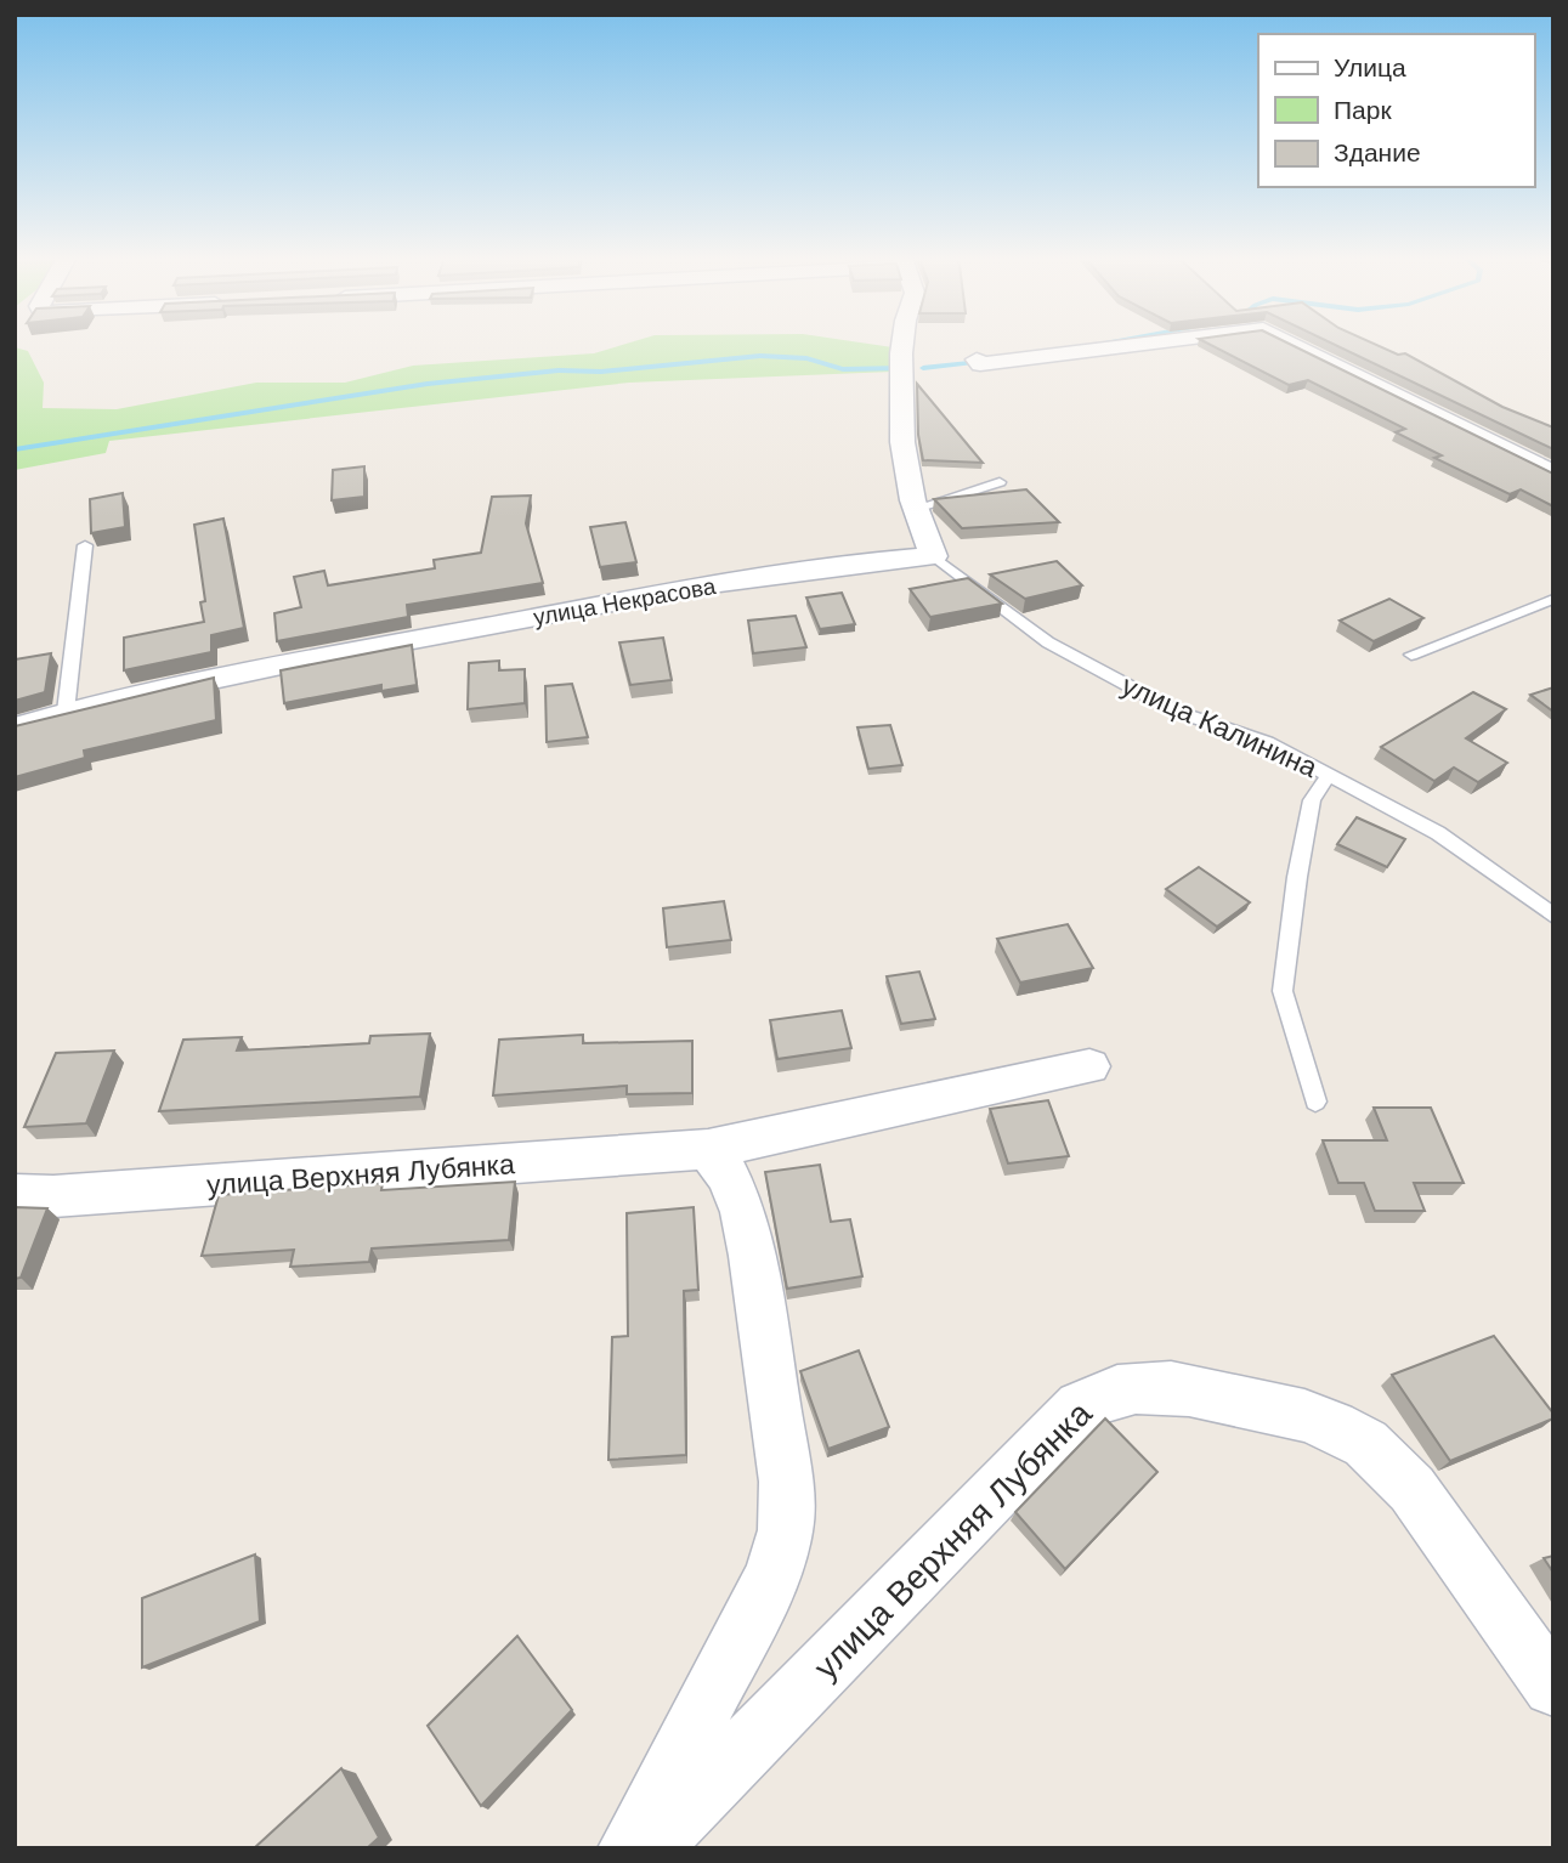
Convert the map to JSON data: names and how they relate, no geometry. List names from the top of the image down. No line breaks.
{"streets":{"street":["улица Некрасова","улица Верхняя Лубянка"],"lane":["улица Калинина"]},"crossings":[["улица Некрасова","улица Калинина"]],"legend":["Улица","Парк","Здание"]}
